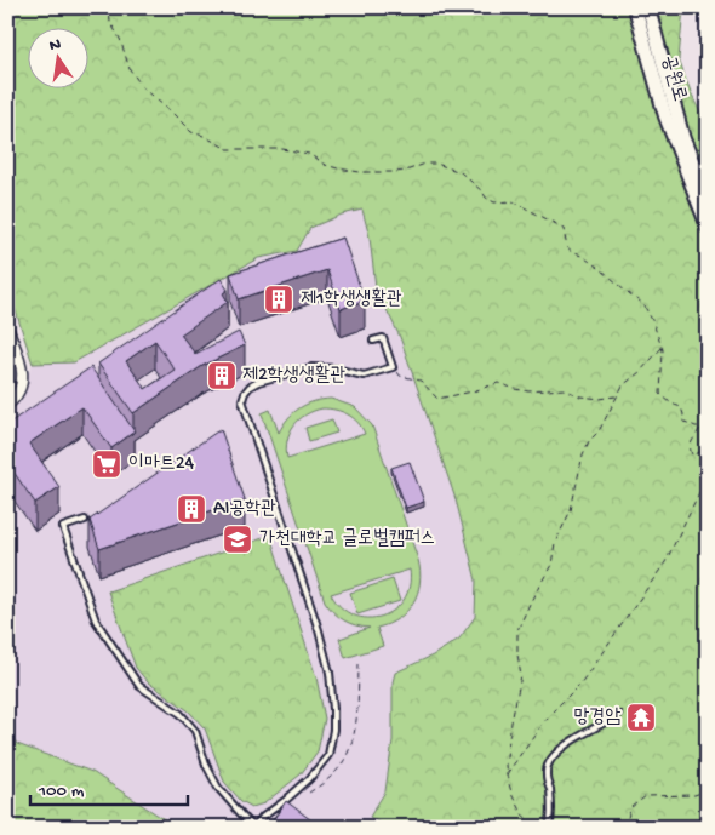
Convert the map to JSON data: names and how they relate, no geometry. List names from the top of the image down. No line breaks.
{"streets":{"main road":["공원로"]},"places":{"building":["제1학생생활관","제2학생생활관","AI공학관"],"supermarket":["이마트24"],"school or university":["가천대학교 글로벌캠퍼스"],"temple":["망경암"]},"scale_bar":"100 m","north":"top"}
